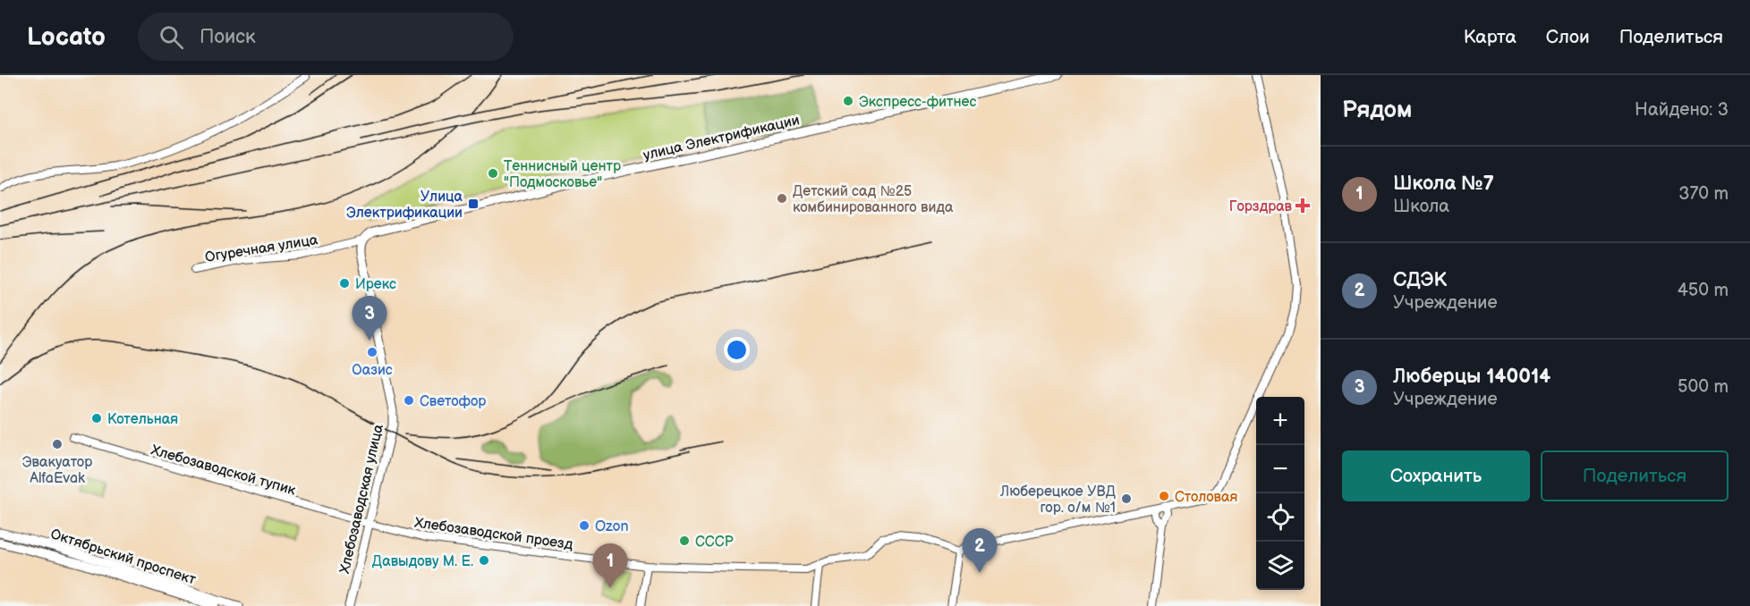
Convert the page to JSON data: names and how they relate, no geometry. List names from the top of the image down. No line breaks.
{"streets":{"main road":["улица Электрификации","Хлебозаводская улица","Октябрьский проспект"],"street":["Огуречная улица","Хлебозаводской тупик","Хлебозаводской проезд"]},"crossings":[["улица Электрификации","Огуречная улица"],["улица Электрификации","Хлебозаводская улица"],["Огуречная улица","Хлебозаводская улица"],["Хлебозаводской тупик","Хлебозаводская улица"],["Хлебозаводской тупик","Хлебозаводской проезд"],["Хлебозаводская улица","Хлебозаводской проезд"]],"places":{"other":["Экспресс-фитнес","Теннисный центр \"Подмосковье\"","Детский сад №25 комбинированного вида","Ирекс","Оазис","Светофор","Котельная","Эвакуатор AlfaEvak","Столовая","Люберецкое УВД гор. о/м №1","Ozon","СССР","Давыдову М. Е."],"transit":["Улица Электрификации"],"health":["Горздрав"]},"page":{"header":"Locato","search":"Поиск","nav":["Карта","Слои","Поделиться"],"heading":["Рядом","Найдено: 3"],"list":[{"mark":"1","name":"Школа №7","note":"Школа","value":"370 m"},{"mark":"2","name":"СДЭК","note":"Учреждение","value":"450 m"},{"mark":"3","name":"Люберцы 140014","note":"Учреждение","value":"500 m"}],"pins":["3","2","1"],"map_buttons":["+","−"],"buttons":["Сохранить","Поделиться"]}}
